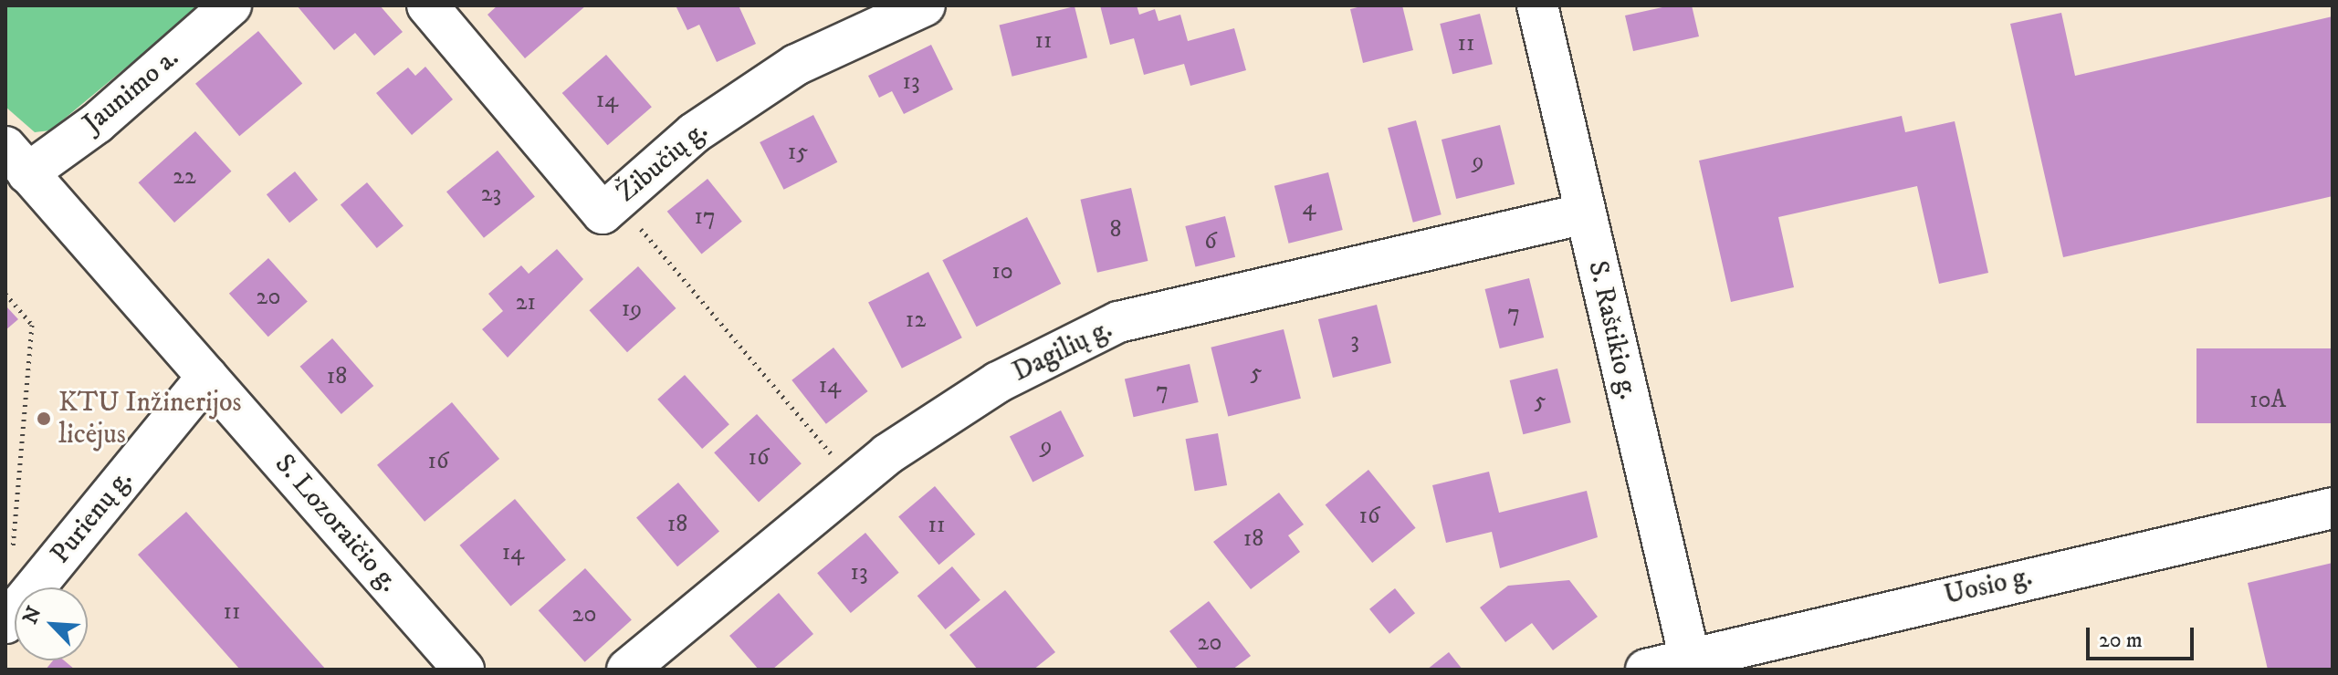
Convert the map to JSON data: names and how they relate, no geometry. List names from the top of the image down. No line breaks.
{"streets":{"street":["Jaunimo a.","Žibučių g.","S. Raštikio g.","Dagilių g.","Purienų g.","S. Lozoraičio g.","Uosio g."]},"crossings":[["Jaunimo a.","S. Lozoraičio g."],["S. Raštikio g.","Dagilių g."],["S. Raštikio g.","Uosio g."],["Purienų g.","S. Lozoraičio g."]],"places":["KTU Inžinerijos licėjus"],"house_numbers":["11","11","13","14","15","9","22","23","4","17","8","6","10","20","21","19","7","12","3","5","18","14","7","10A","5","9","16","16","16","18","11","18","14","13","11","20","20"],"scale_bar":"20 m","north":"top left"}
